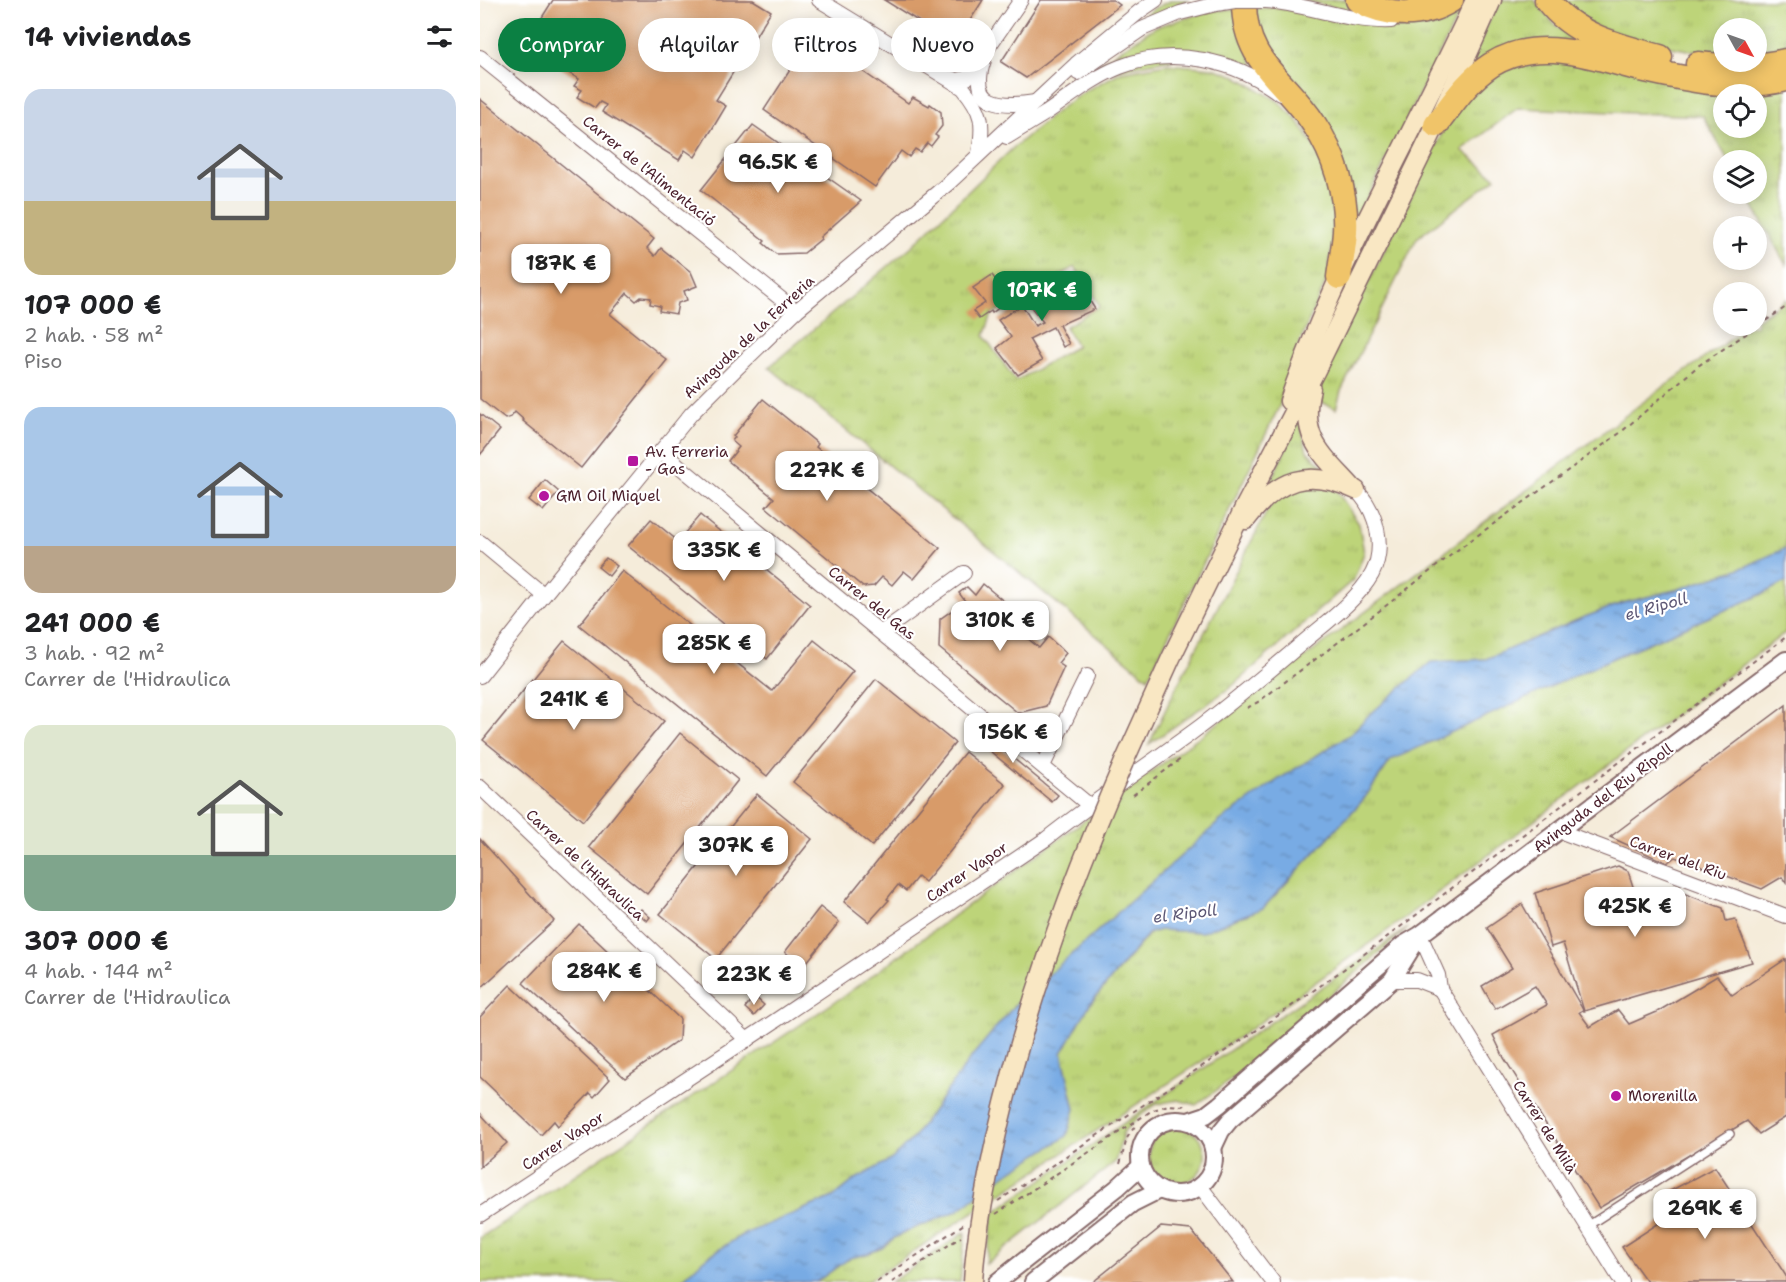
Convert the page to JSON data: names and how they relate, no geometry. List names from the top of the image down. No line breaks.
{"streets":{"street":["Carrer de l'Alimentació","Avinguda de la Ferreria","Carrer del Gas","Avinguda del Riu Ripoll","Carrer del Riu","Carrer de l'Hidraulica","Carrer Vapor","Carrer de Milà"]},"crossings":[["Carrer de l'Alimentació","Avinguda de la Ferreria"],["Avinguda de la Ferreria","Carrer del Gas"],["Carrer del Gas","Carrer Vapor"],["Avinguda del Riu Ripoll","Carrer del Riu"],["Avinguda del Riu Ripoll","Carrer de Milà"],["Carrer de l'Hidraulica","Carrer Vapor"]],"water":["el Ripoll"],"places":{"transit":["Av. Ferreria - Gas"],"other":["GM Oil Miquel","Morenilla"]},"north":"bottom right","page":{"heading":"14 viviendas","map_buttons":["+","−"],"chip":["Comprar","Alquilar","Filtros","Nuevo"],"list":[{"name":"107 000 €","note":"2 hab. · 58 m² · Piso"},{"name":"241 000 €","note":"3 hab. · 92 m² · Carrer de l'Hidraulica"},{"name":"307 000 €","note":"4 hab. · 144 m² · Carrer de l'Hidraulica"}],"price":["96.5K €","187K €","107K €","227K €","335K €","310K €","285K €","241K €","156K €","307K €","425K €","284K €","223K €","269K €"]}}
